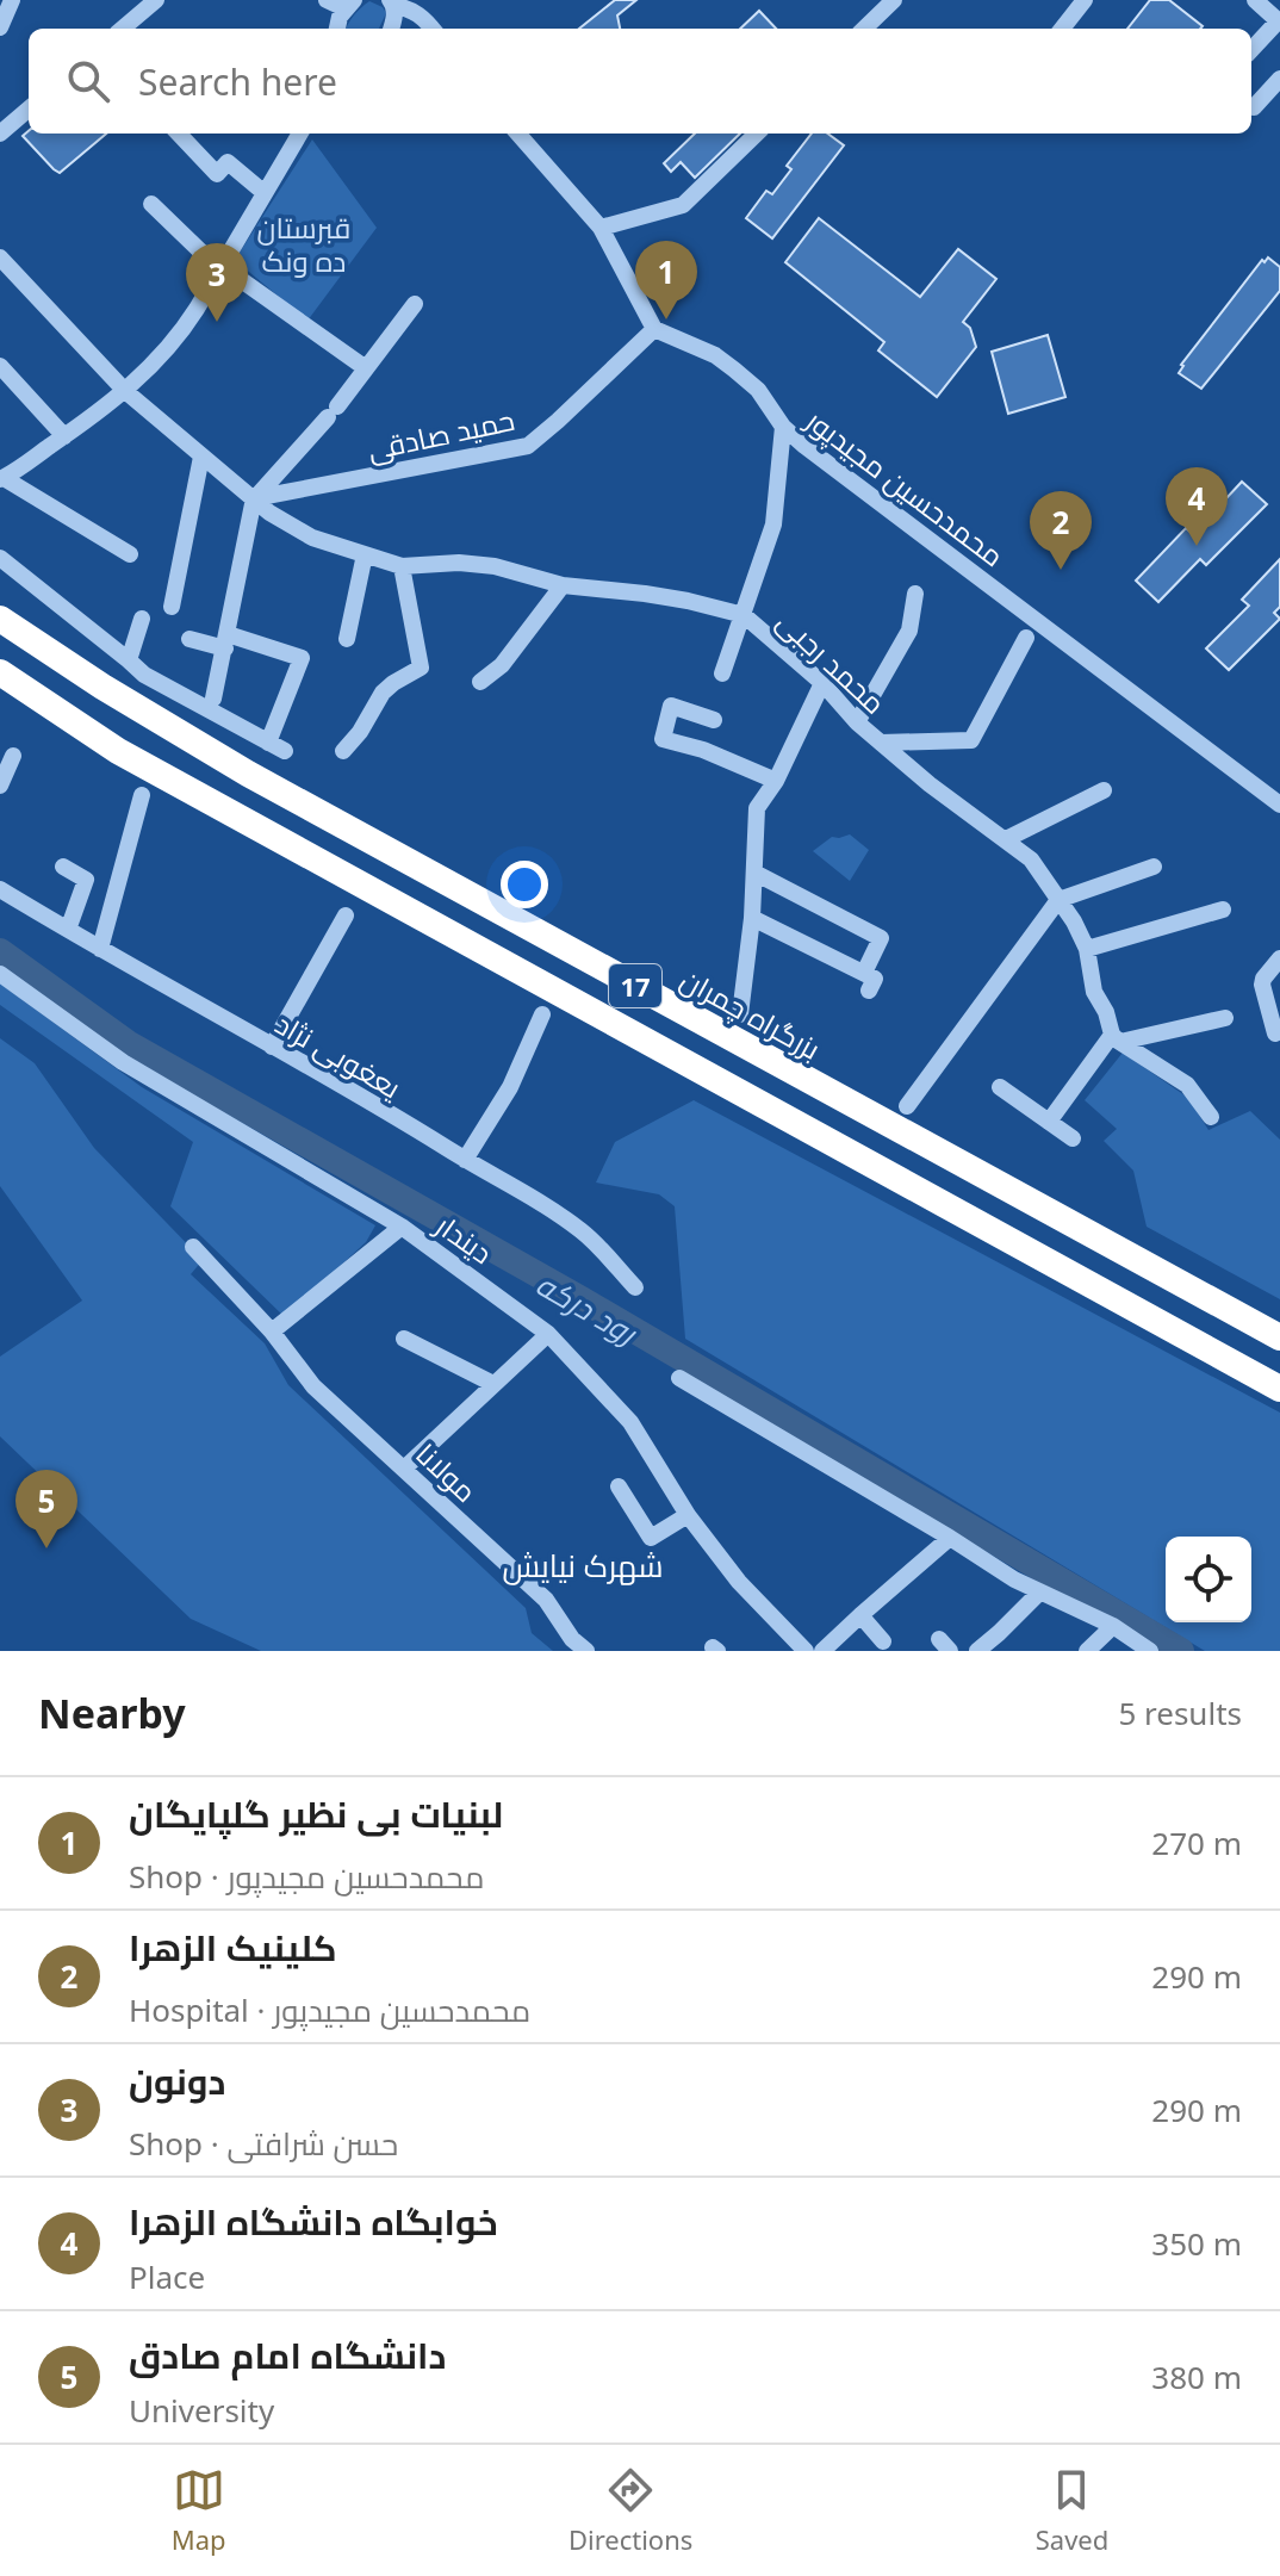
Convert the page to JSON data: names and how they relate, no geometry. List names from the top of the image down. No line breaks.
{"streets":{"highway":["17","بزرگراه چمران"],"street":["حمید صادقی","محمدحسین مجیدپور","محمد رجبی","یعغوبی نژاد","دیندار","مولانا"]},"crossings":[["حمید صادقی","محمدحسین مجیدپور"],["حمید صادقی","محمد رجبی"]],"districts":["شهرک نیایش"],"water":["رود درکه"],"parks":["قبرستان ده ونک"],"page":{"search":"Search here","pins":["1","3","4","2","5"],"heading":["Nearby","5 results"],"list":[{"mark":"1","name":"لبنیات بی نظیر گلپایگان","note":"Shop · محمدحسین مجیدپور","value":"270 m"},{"mark":"2","name":"کلینیک الزهرا","note":"Hospital · محمدحسین مجیدپور","value":"290 m"},{"mark":"3","name":"دونون","note":"Shop · حسن شرافتی","value":"290 m"},{"mark":"4","name":"خوابگاه دانشگاه الزهرا","note":"Place","value":"350 m"},{"mark":"5","name":"دانشگاه امام صادق","note":"University","value":"380 m"}],"nav":["Map","Directions","Saved"]}}
